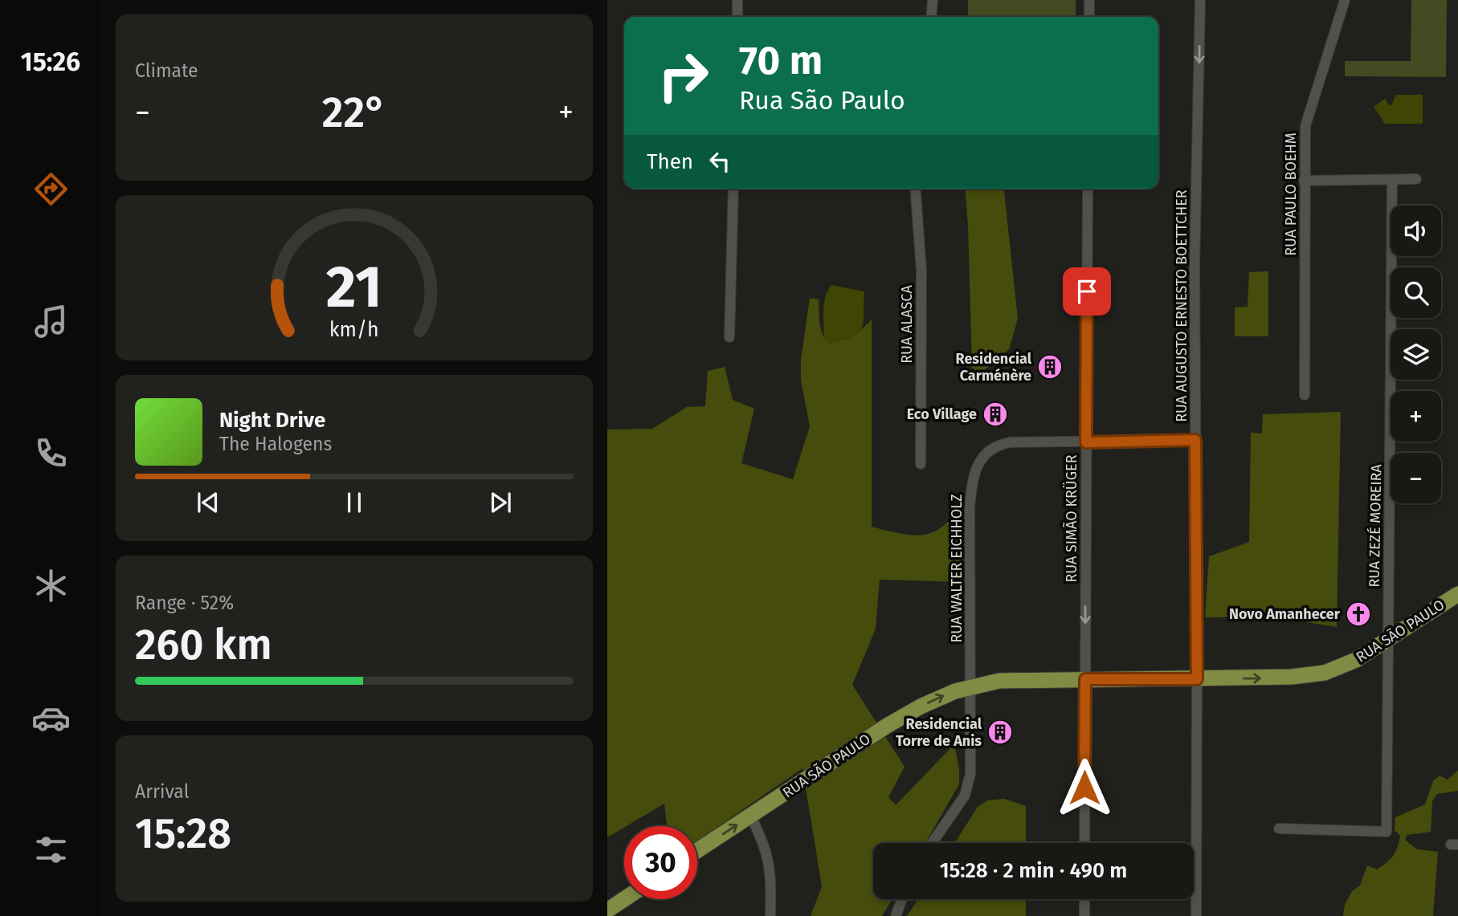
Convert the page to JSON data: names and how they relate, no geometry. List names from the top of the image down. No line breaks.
{"streets":{"main road":["RUA SÃO PAULO"],"street":["RUA PAULO BOEHM","RUA AUGUSTO ERNESTO BOETTCHER","RUA ALASCA","RUA SIMÃO KRÜGER","RUA ZEZÉ MOREIRA","RUA WALTER EICHHOLZ"]},"crossings":[["RUA AUGUSTO ERNESTO BOETTCHER","RUA WALTER EICHHOLZ"],["RUA AUGUSTO ERNESTO BOETTCHER","RUA SÃO PAULO"],["RUA SIMÃO KRÜGER","RUA WALTER EICHHOLZ"],["RUA SIMÃO KRÜGER","RUA SÃO PAULO"],["RUA ZEZÉ MOREIRA","RUA SÃO PAULO"],["RUA WALTER EICHHOLZ","RUA SÃO PAULO"]],"one_way":["RUA AUGUSTO ERNESTO BOETTCHER","RUA SIMÃO KRÜGER","RUA SÃO PAULO"],"places":{"building":["Residencial Carménère","Eco Village","Residencial Torre de Anis"],"church":["Novo Amanhecer"]},"page":{"tabs":"15:26","tile":["Climate",["Range · 52%","260 km"],["Arrival","15:28"]],"turn":["70 m","Rua São Paulo"],"heat":["−","22°","+"],"then":"Then","map_buttons":["+","−"],"song":["Night Drive","The Halogens"],"limit":"30","trip":"15:28 · 2 min · 490 m","gauge":["21","km/h"]}}
